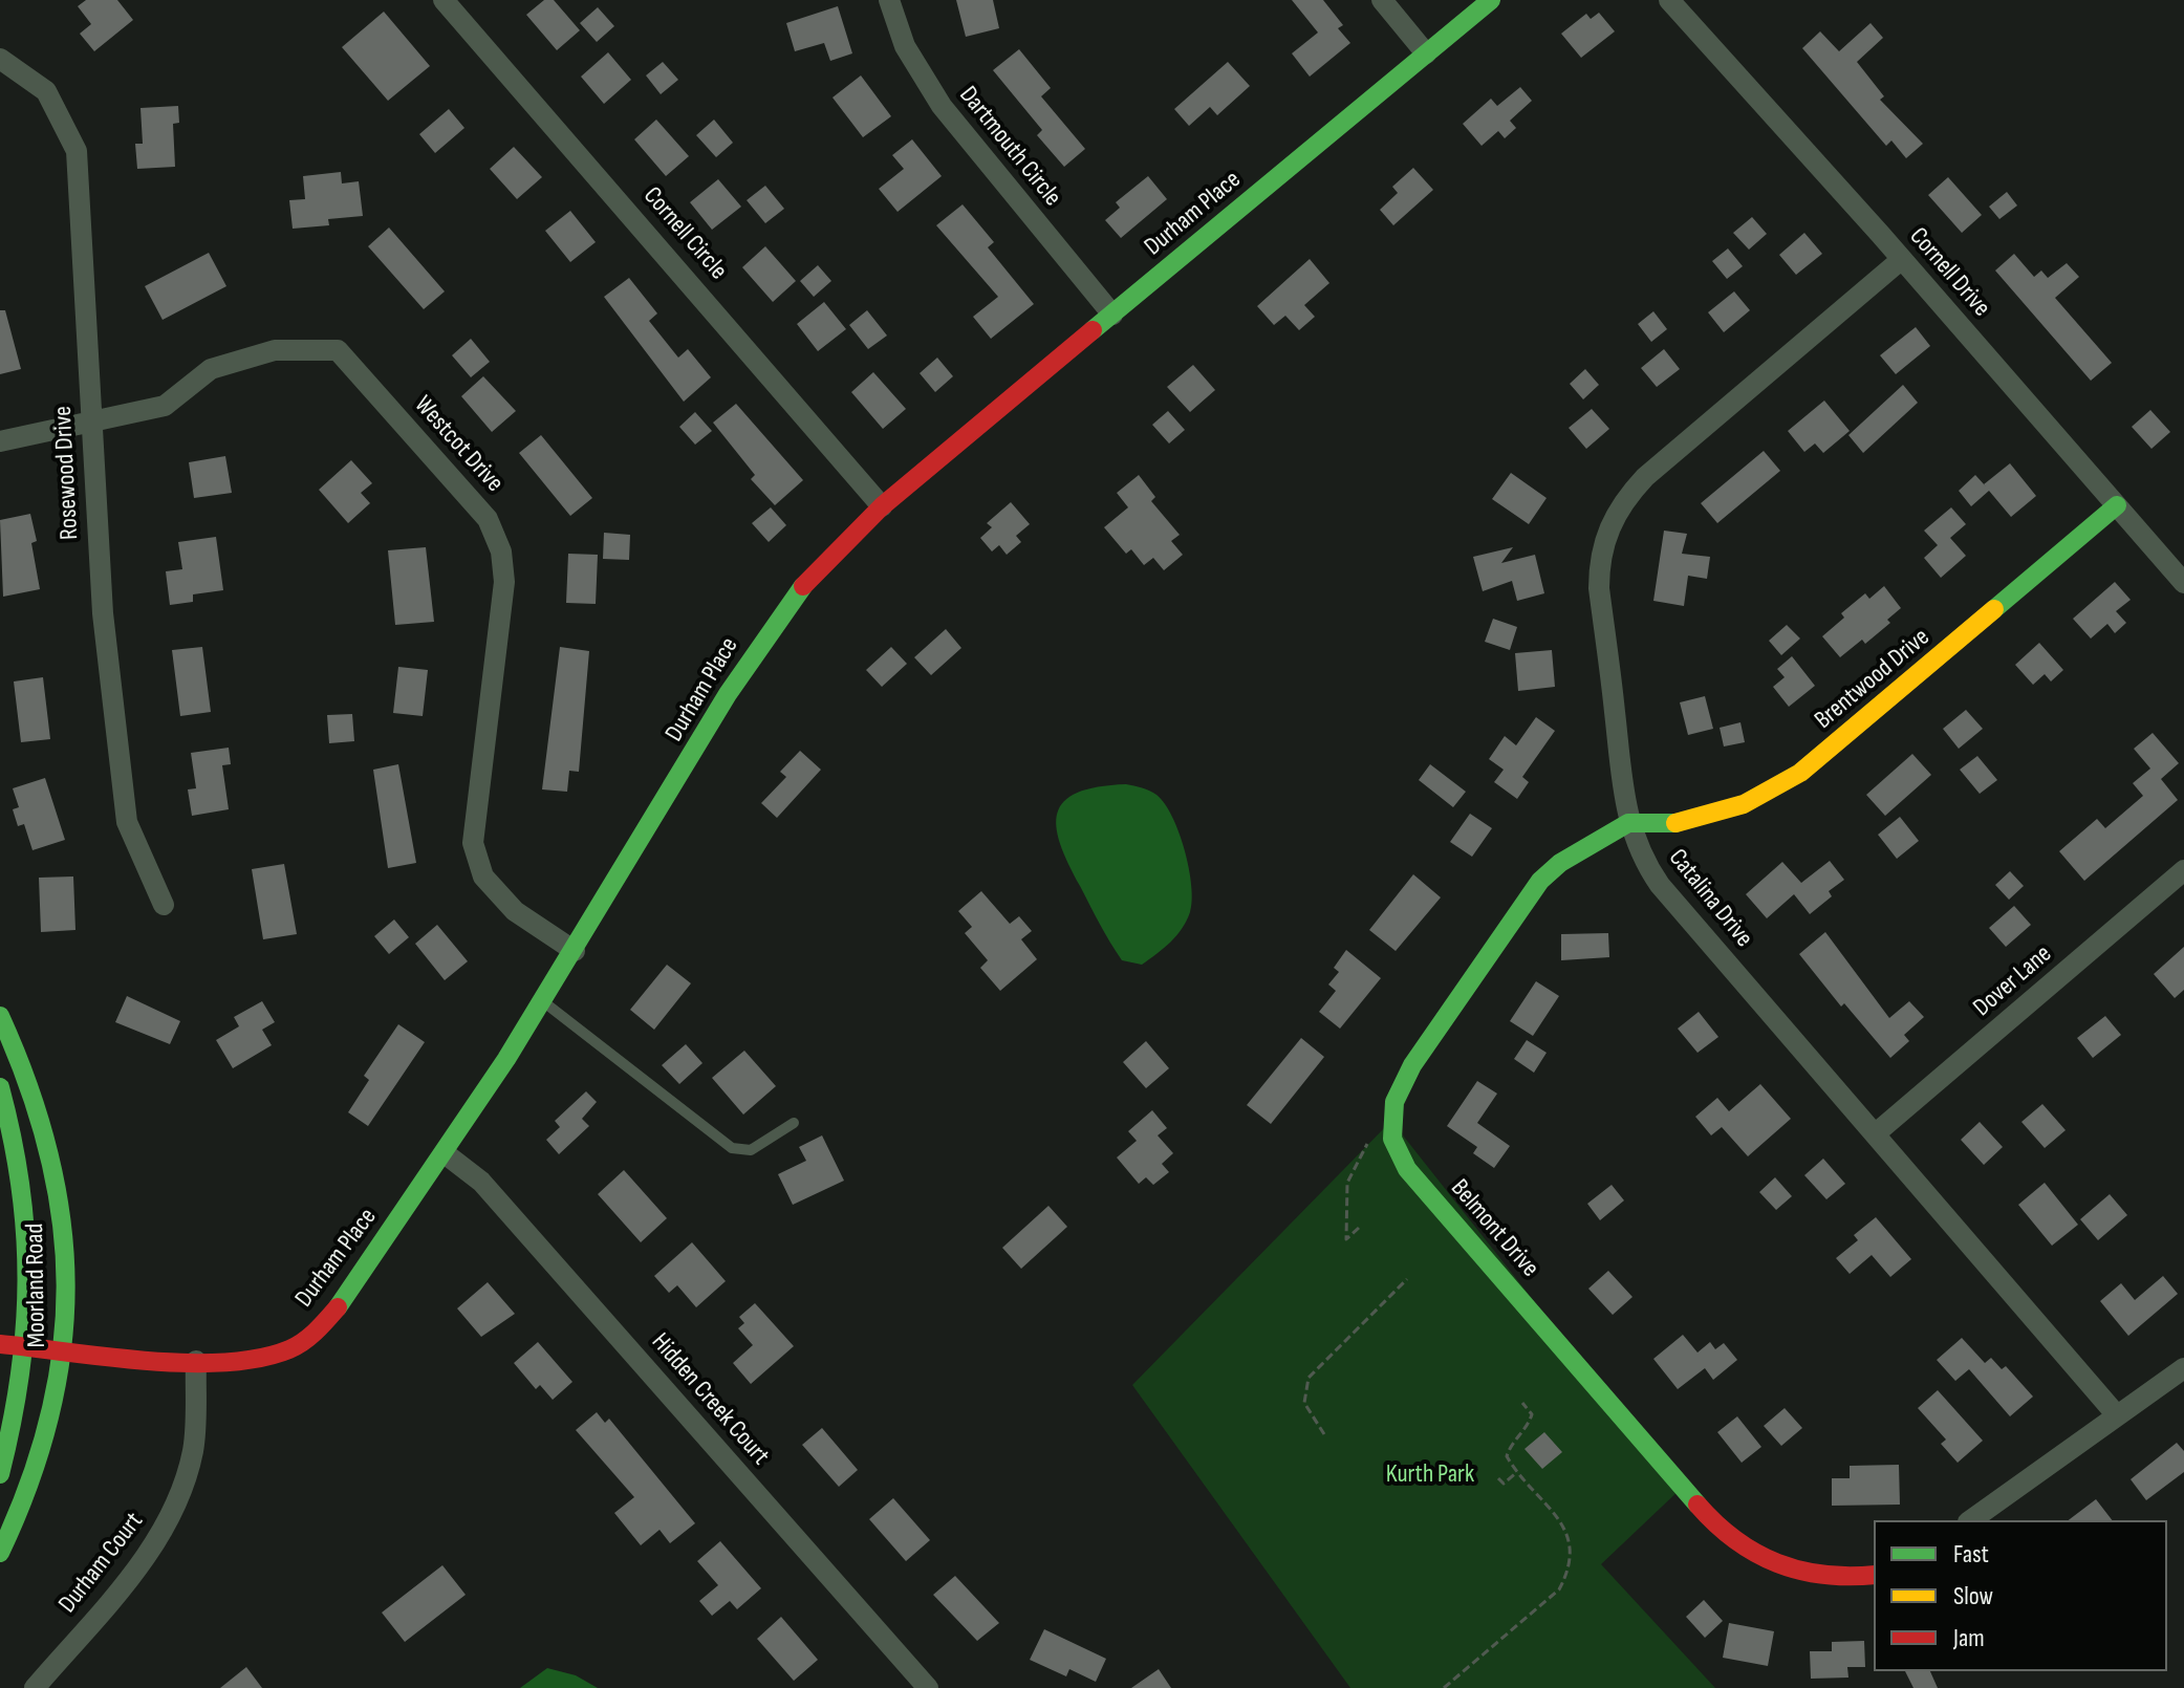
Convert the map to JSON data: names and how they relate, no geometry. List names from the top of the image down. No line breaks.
{"streets":{"street":["Dartmouth Circle","Durham Place","Cornell Circle","Cornell Drive","Westcot Drive","Rosewood Drive","Brentwood Drive","Catalina Drive","Dover Lane","Belmont Drive","Moorland Road","Hidden Creek Court","Durham Court"]},"crossings":[["Dartmouth Circle","Durham Place"],["Durham Place","Cornell Circle"],["Durham Place","Westcot Drive"],["Durham Place","Moorland Road"],["Durham Place","Hidden Creek Court"],["Durham Place","Durham Court"],["Cornell Drive","Brentwood Drive"],["Cornell Drive","Catalina Drive"],["Westcot Drive","Rosewood Drive"],["Brentwood Drive","Catalina Drive"],["Catalina Drive","Dover Lane"]],"parks":["Kurth Park"],"legend":["Fast","Slow","Jam"]}
